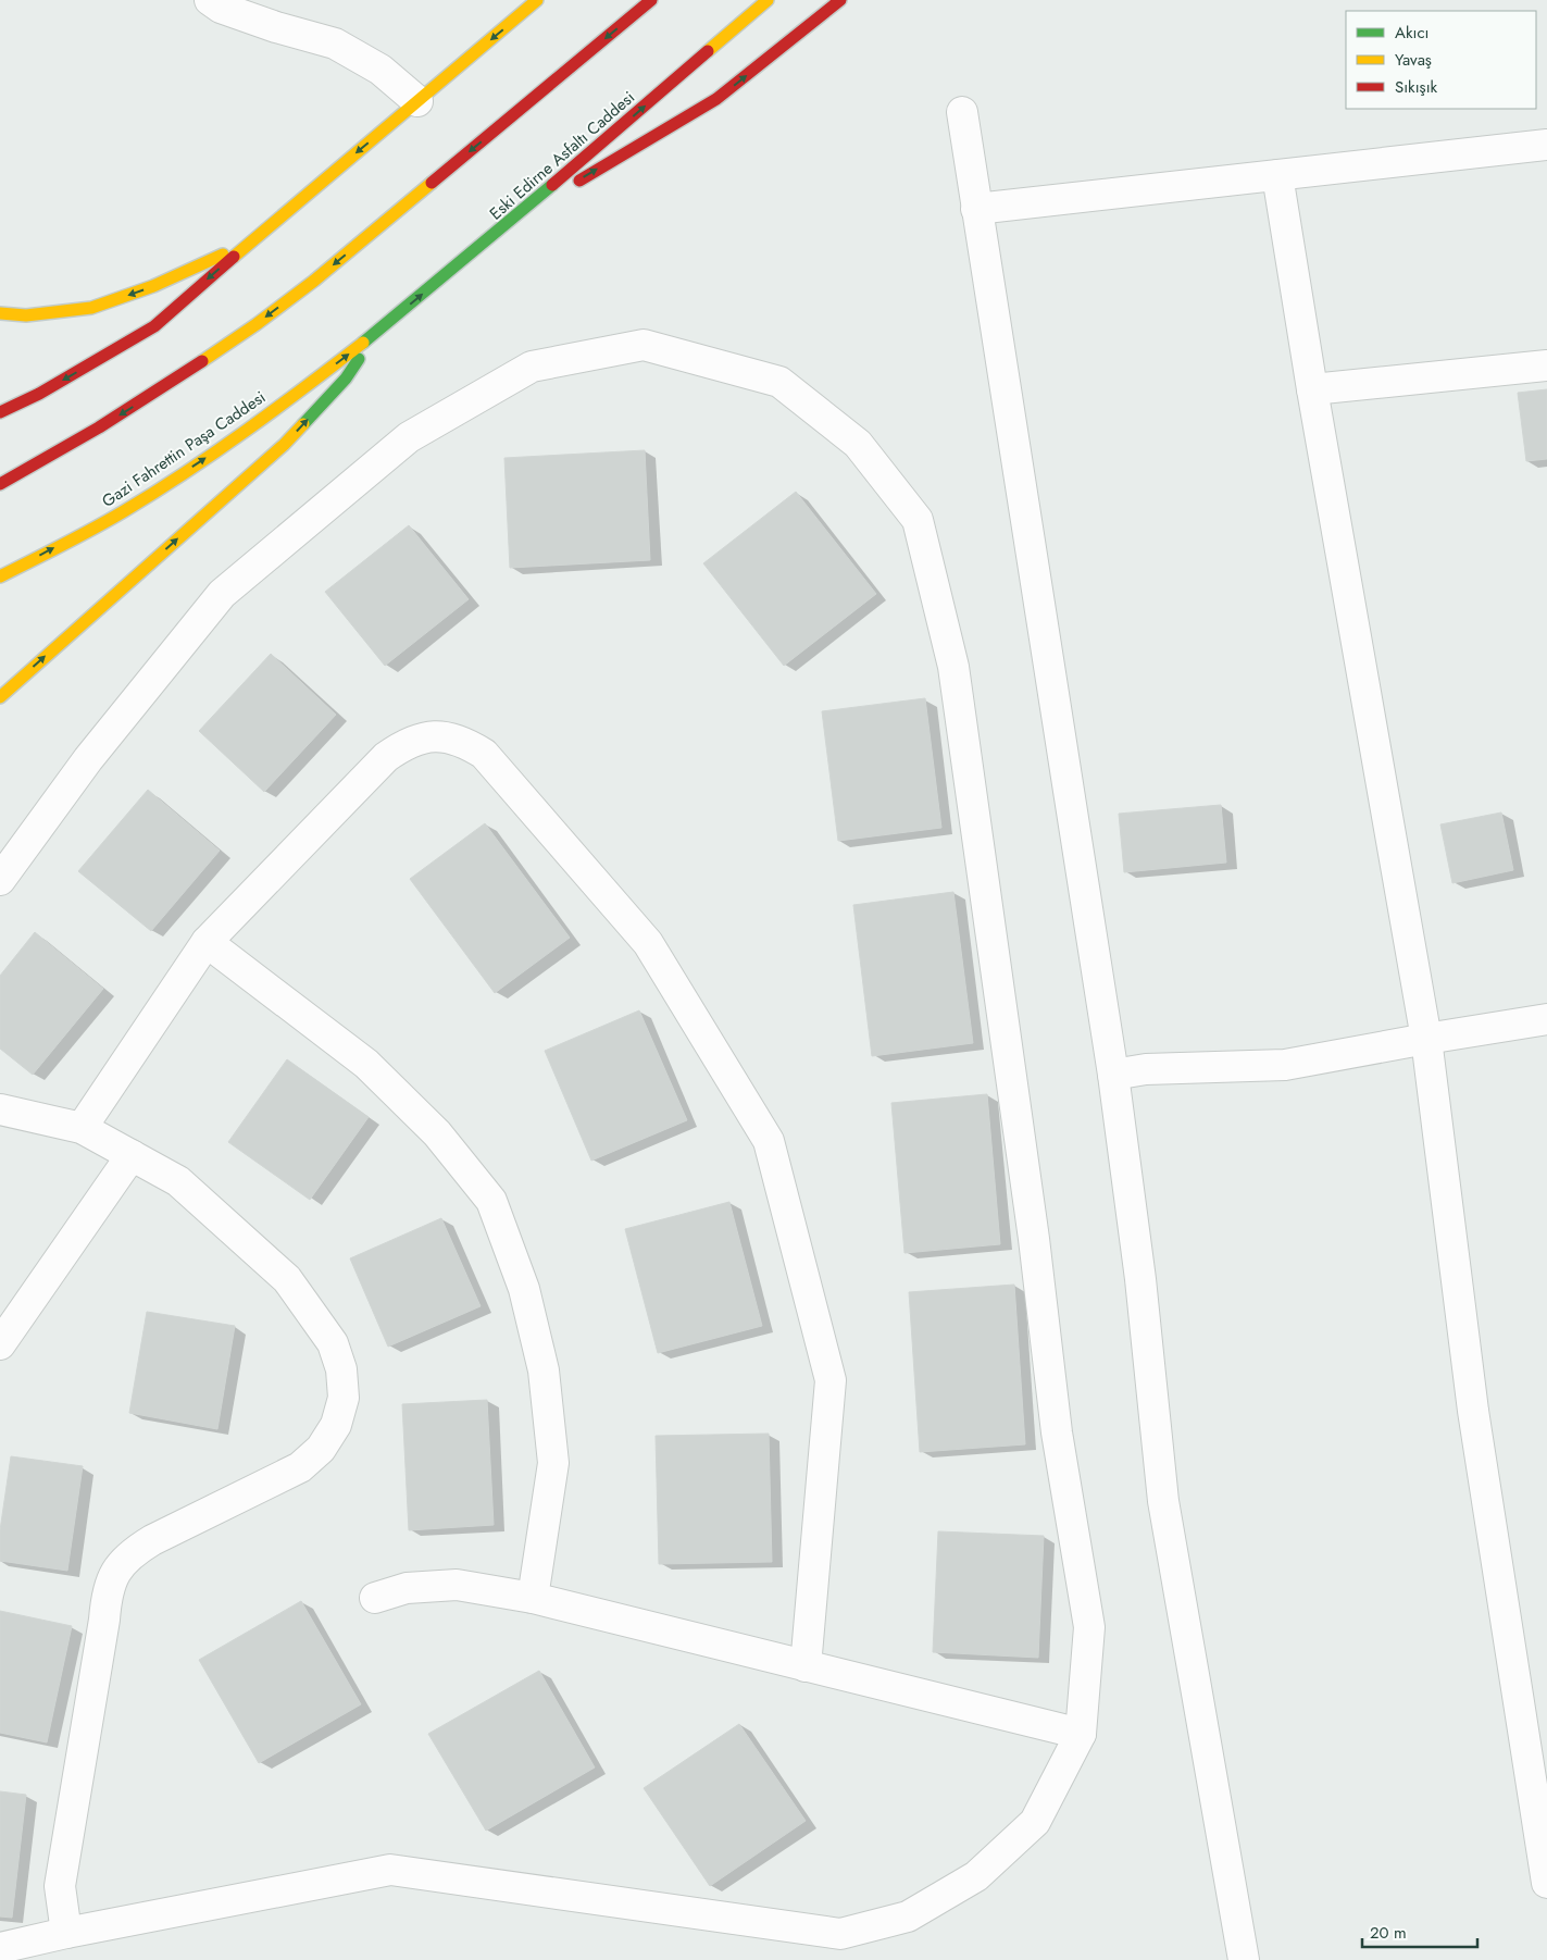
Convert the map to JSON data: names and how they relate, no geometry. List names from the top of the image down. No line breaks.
{"streets":{"highway":["Eski Edirne Asfaltı Caddesi","Gazi Fahrettin Paşa Caddesi"]},"crossings":[["Eski Edirne Asfaltı Caddesi","Gazi Fahrettin Paşa Caddesi"]],"legend":["Akıcı","Yavaş","Sıkışık"],"scale_bar":"20 m"}
